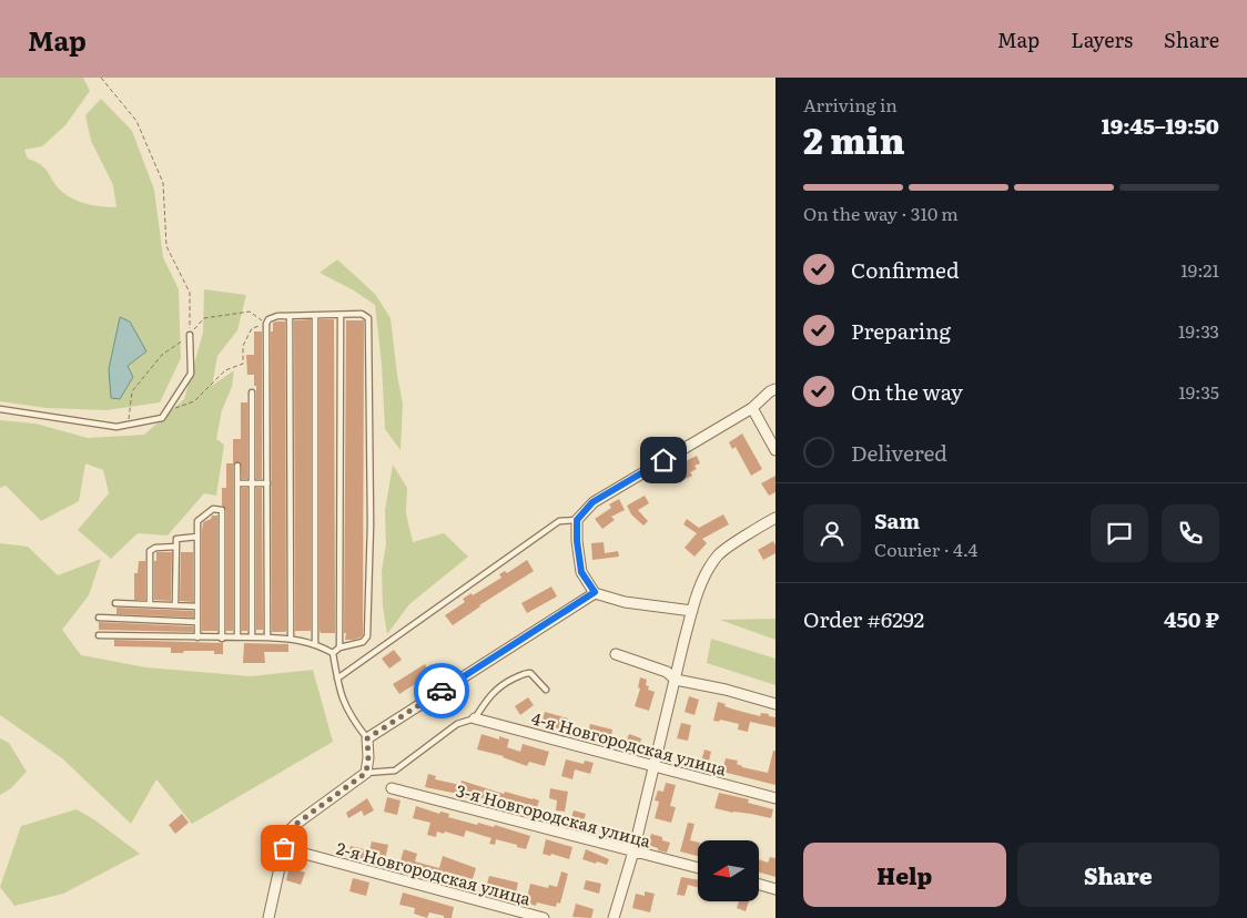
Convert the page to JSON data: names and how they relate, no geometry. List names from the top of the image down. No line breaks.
{"streets":{"street":["4-я Новгородская улица","3-я Новгородская улица","2-я Новгородская улица"]},"north":"left","page":{"header":"Map","nav":["Map","Layers","Share"],"heading":["2 min","Arriving in","19:45–19:50"],"panel":["Sam","Courier · 4.4","Order #6292","450 ₽"],"bar":"On the way · 310 m","list":[["Confirmed","19:21"],["Preparing","19:33"],["On the way","19:35"],"Delivered"],"buttons":["Help","Share"]}}
